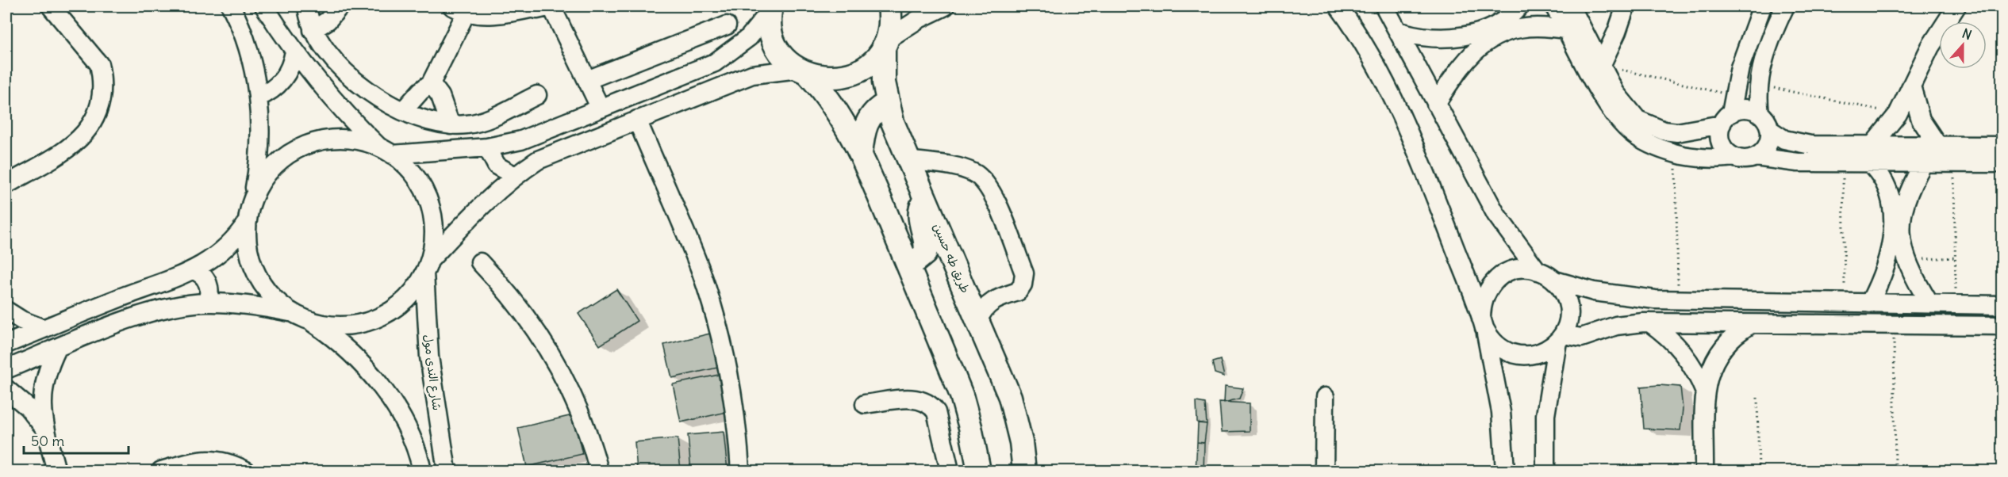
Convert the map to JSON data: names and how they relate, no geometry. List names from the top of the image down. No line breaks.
{"streets":{"main road":["طريق طه حسين"],"street":["شارع الندى مول"]},"scale_bar":"50 m","north":"top"}
